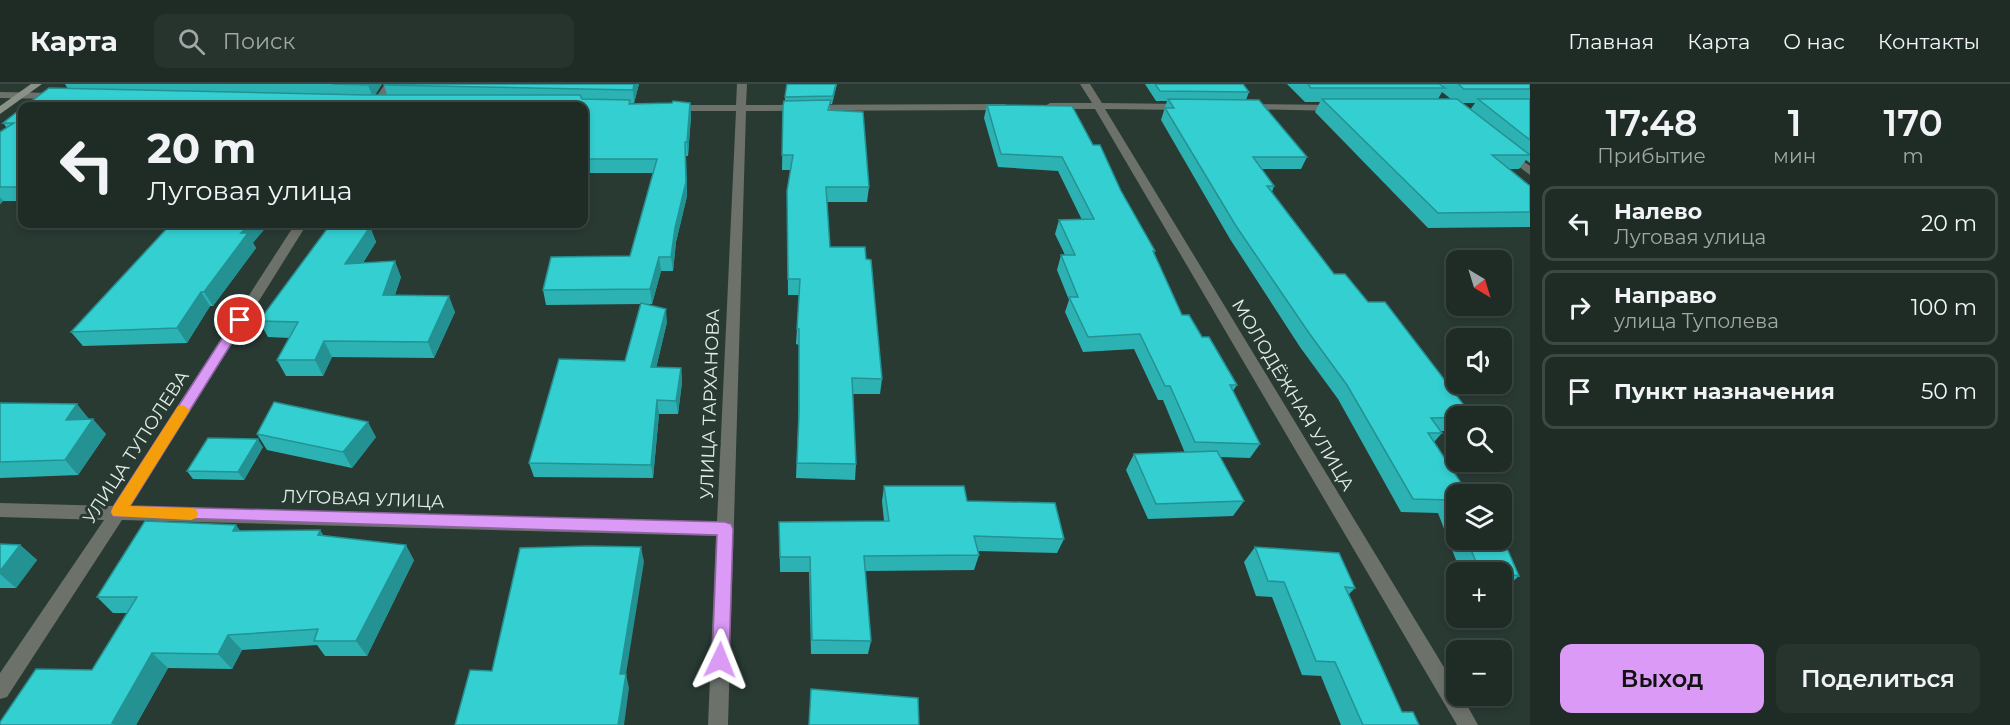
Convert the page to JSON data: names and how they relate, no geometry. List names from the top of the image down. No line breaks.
{"streets":{"street":["МОЛОДЁЖНАЯ УЛИЦА","УЛИЦА ТАРХАНОВА","УЛИЦА ТУПОЛЕВА","ЛУГОВАЯ УЛИЦА"]},"crossings":[["УЛИЦА ТАРХАНОВА","ЛУГОВАЯ УЛИЦА"],["УЛИЦА ТУПОЛЕВА","ЛУГОВАЯ УЛИЦА"]],"north":"bottom right","page":{"header":"Карта","search":"Поиск","nav":["Главная","Карта","О нас","Контакты"],"eta":["17:48","Прибытие","1","мин","170","m"],"turn":["20 m","Луговая улица"],"list":[{"name":"Налево","note":"Луговая улица","value":"20 m"},{"name":"Направо","note":"улица Туполева","value":"100 m"},{"name":"Пункт назначения","value":"50 m"}],"map_buttons":["+","−"],"buttons":["Выход","Поделиться"]}}
